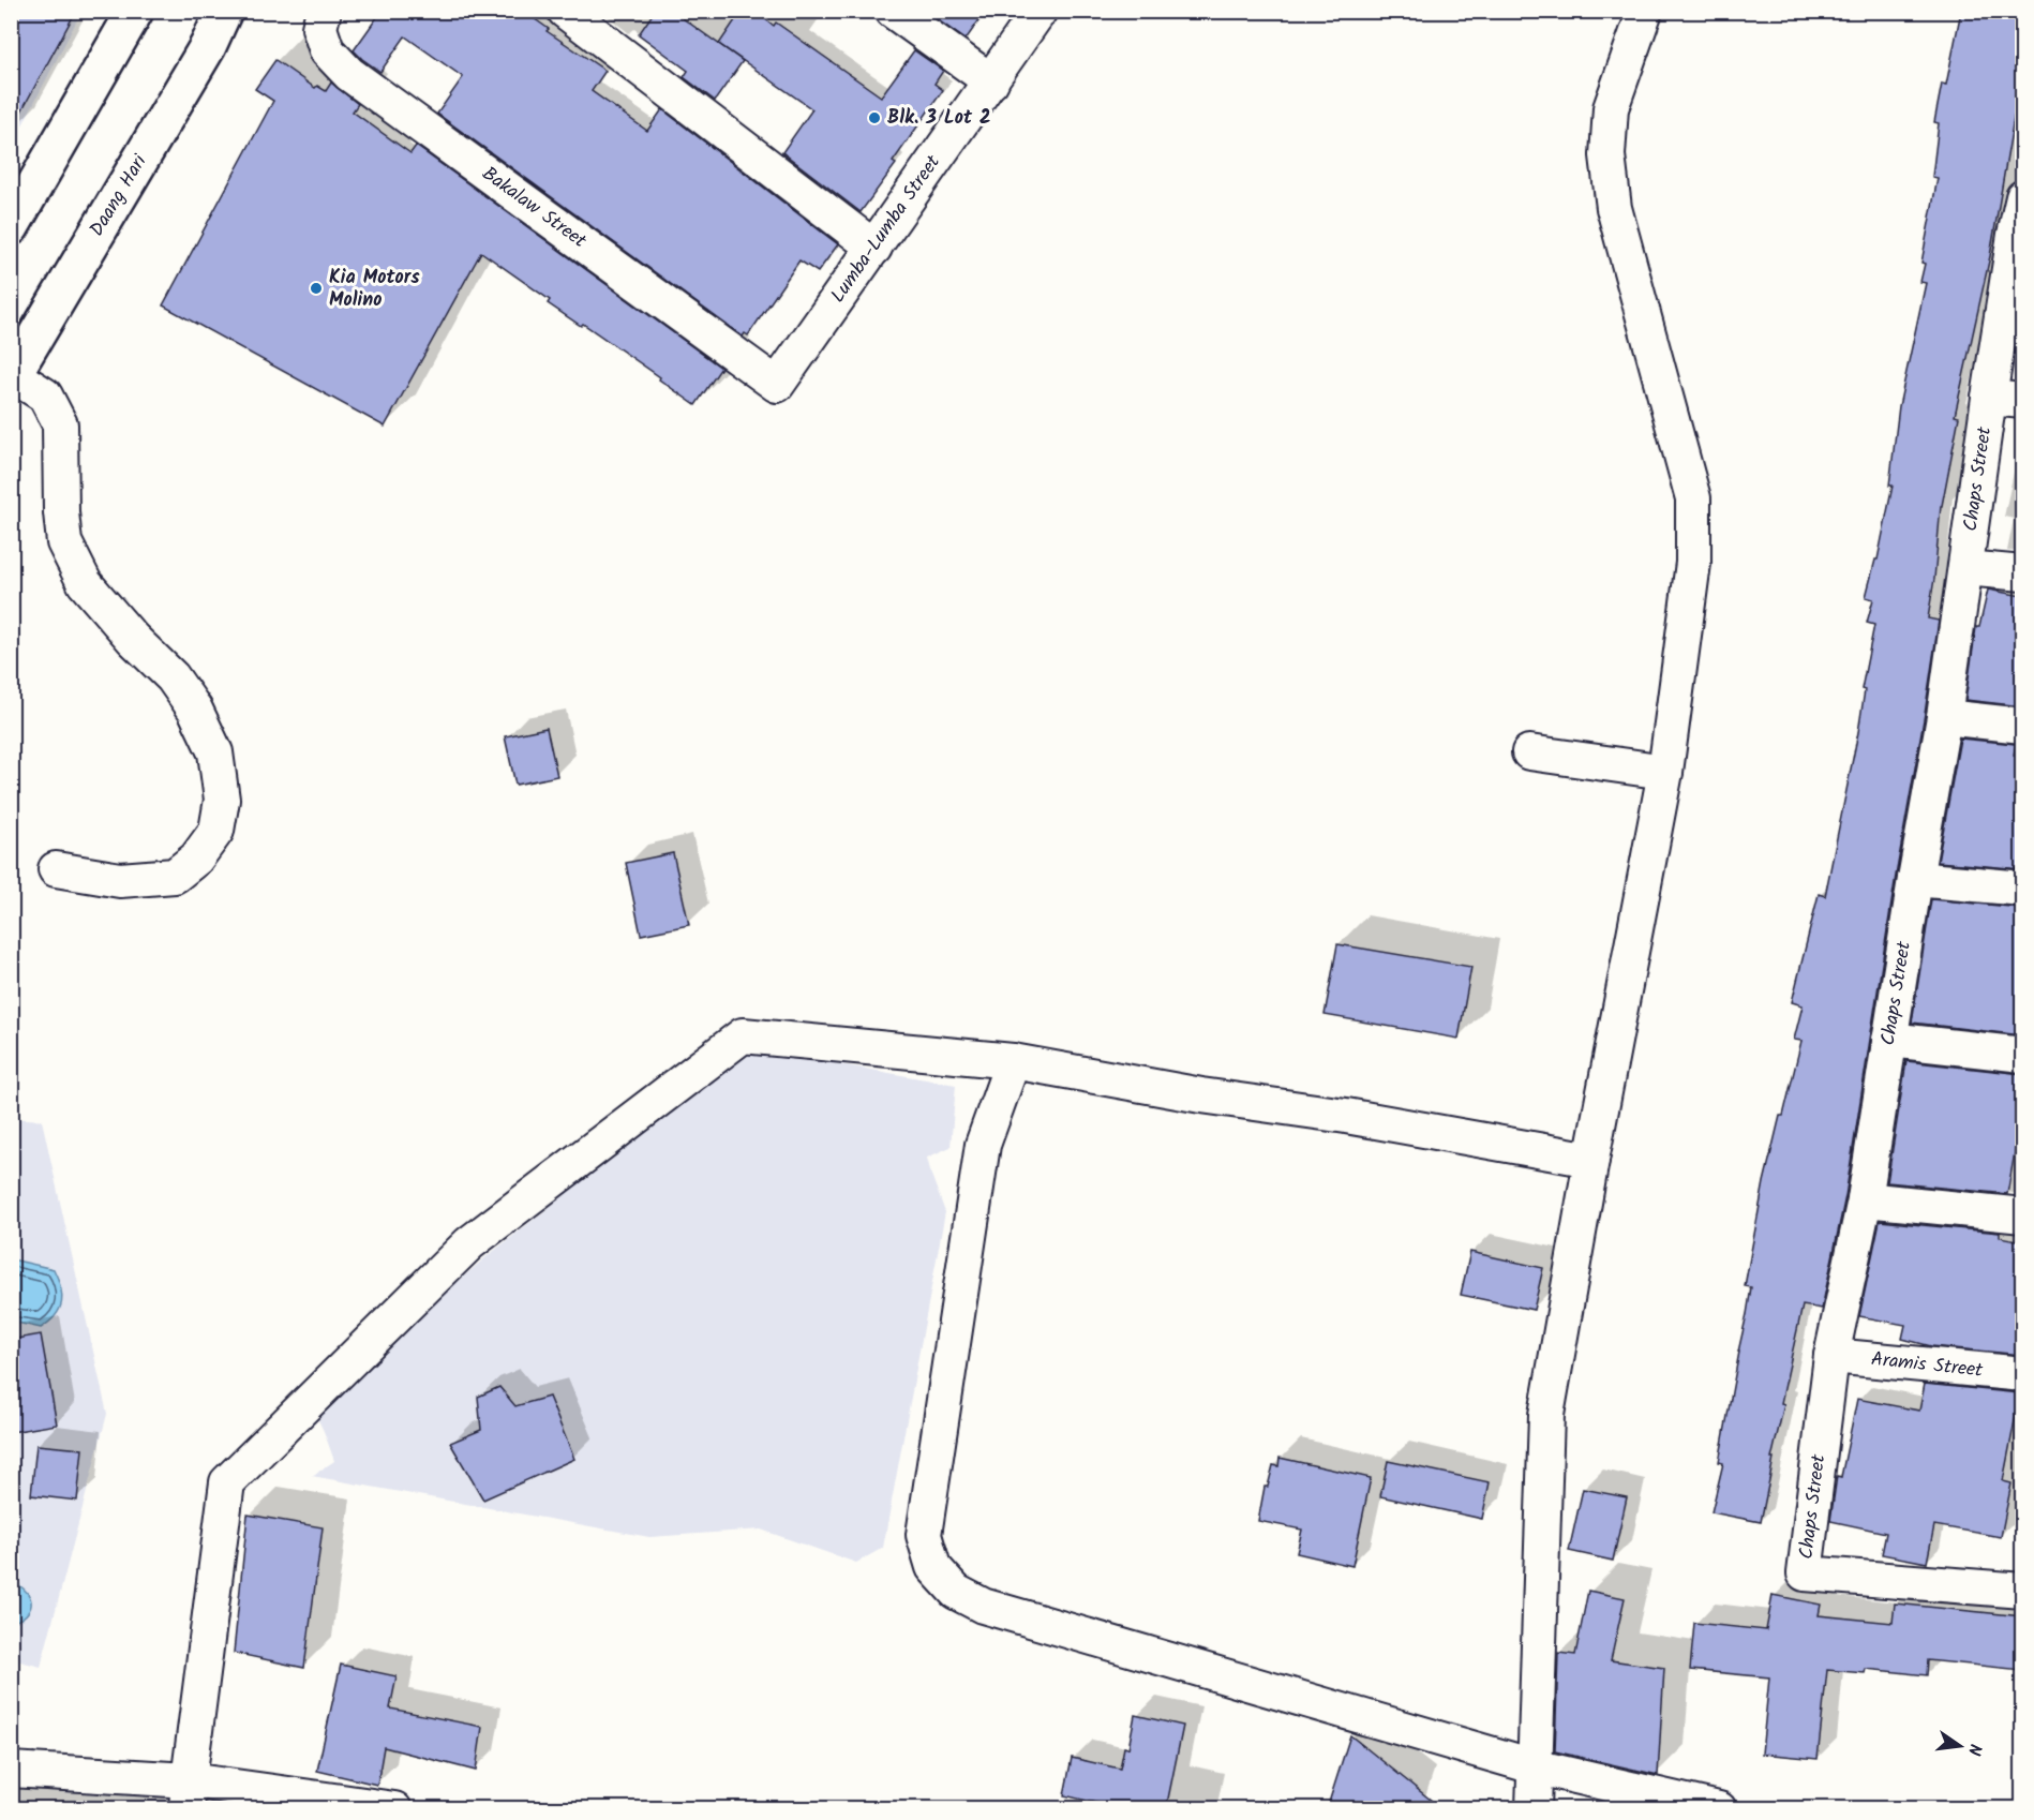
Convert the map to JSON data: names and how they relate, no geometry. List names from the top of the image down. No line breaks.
{"streets":{"main road":["Daang Hari"],"street":["Bakalaw Street","Lumba-Lumba Street","Chaps Street","Aramis Street"]},"crossings":[["Bakalaw Street","Lumba-Lumba Street"],["Chaps Street","Aramis Street"]],"places":["Blk. 3 Lot 2","Kia Motors Molino"],"north":"right"}
